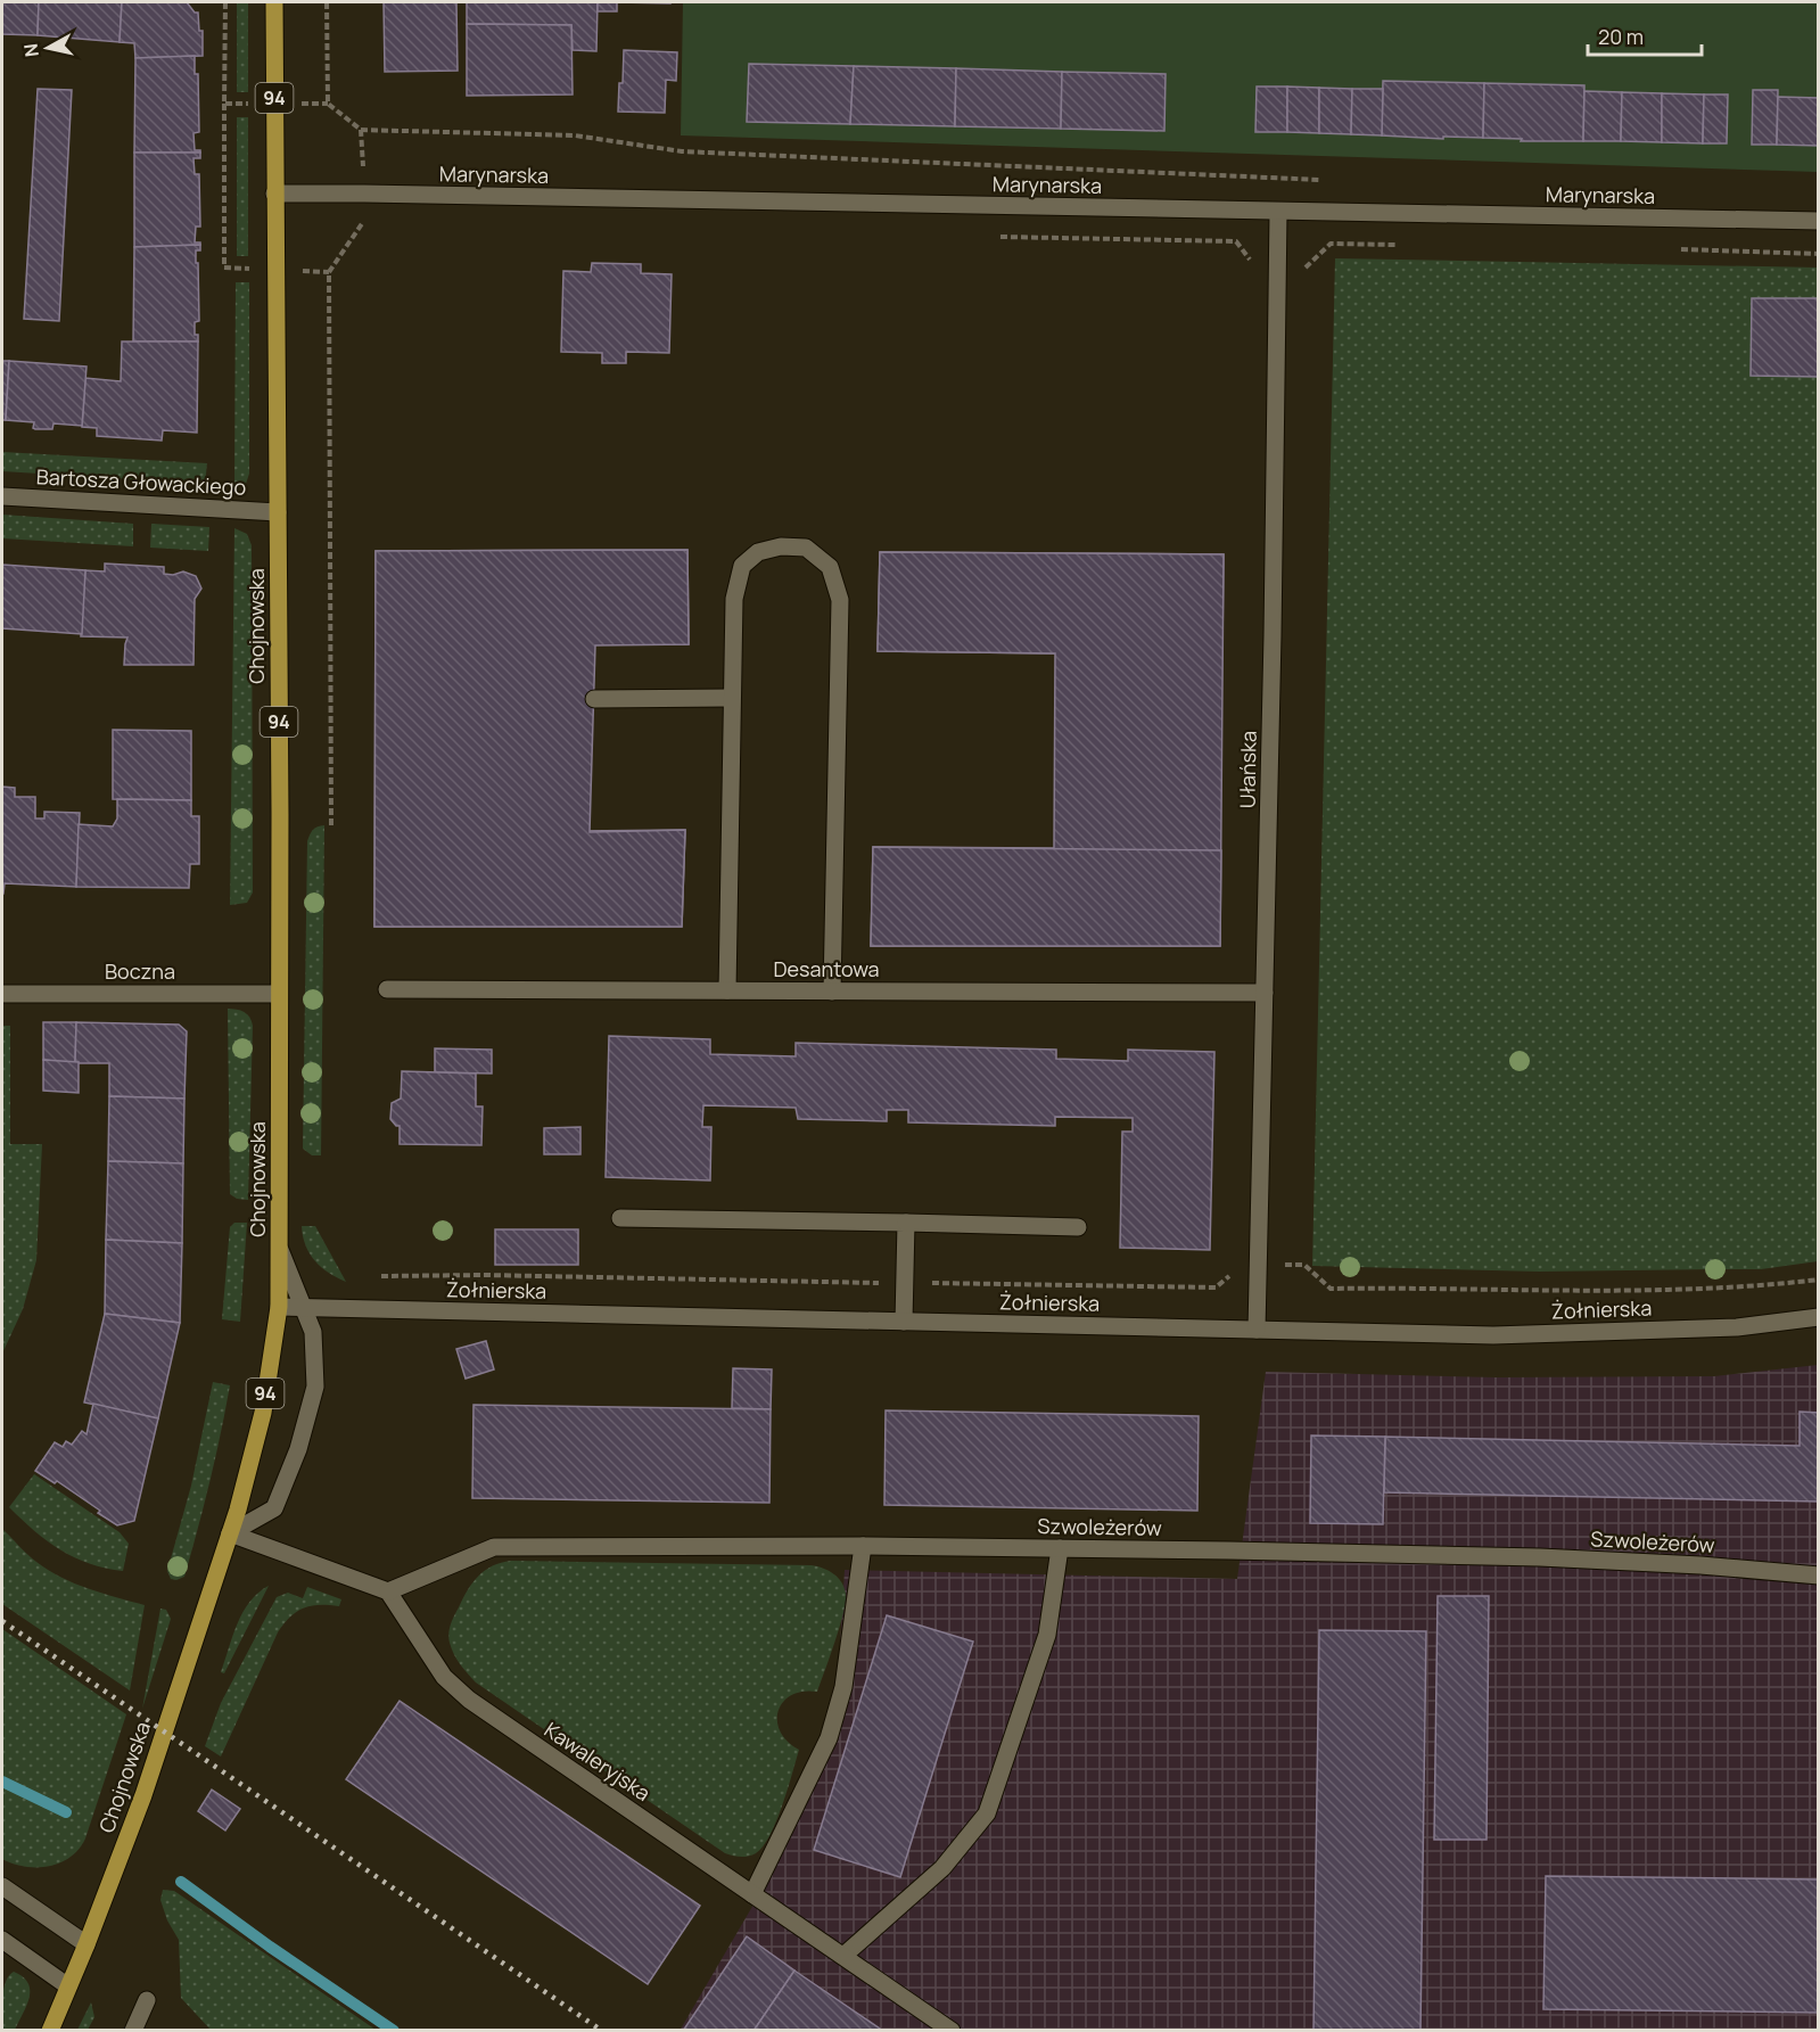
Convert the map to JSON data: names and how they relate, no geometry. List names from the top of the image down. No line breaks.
{"streets":{"main road":["94","Chojnowska"],"street":["Marynarska","Bartosza Głowackiego","Ułańska","Desantowa","Boczna","Żołnierska","Szwoleżerów","Kawaleryjska"]},"crossings":[["Marynarska","Chojnowska"],["Marynarska","Ułańska"],["Bartosza Głowackiego","Chojnowska"],["Chojnowska","Boczna"],["Chojnowska","Żołnierska"],["Ułańska","Desantowa"],["Ułańska","Żołnierska"],["Szwoleżerów","Kawaleryjska"]],"scale_bar":"20 m","north":"left"}
